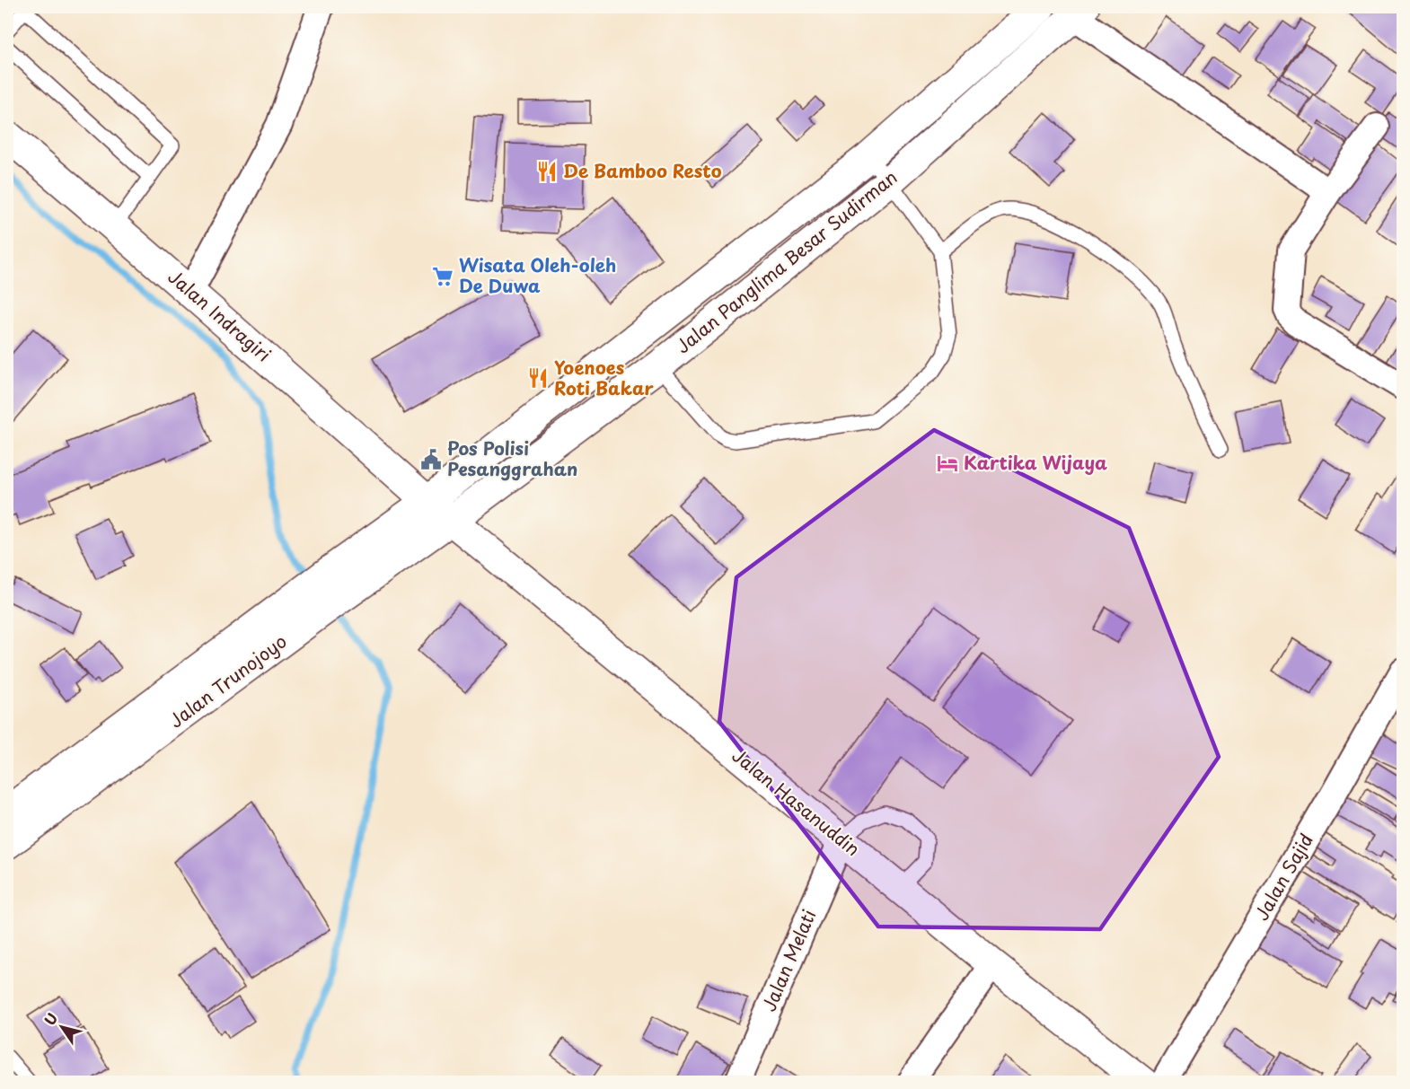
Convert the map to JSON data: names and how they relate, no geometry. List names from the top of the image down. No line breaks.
{"streets":{"main road":["Jalan Panglima Besar Sudirman","Jalan Indragiri","Jalan Trunojoyo","Jalan Hasanuddin"],"street":["Jalan Sajid","Jalan Melati"]},"crossings":[["Jalan Panglima Besar Sudirman","Jalan Indragiri"],["Jalan Panglima Besar Sudirman","Jalan Trunojoyo"],["Jalan Panglima Besar Sudirman","Jalan Hasanuddin"],["Jalan Indragiri","Jalan Trunojoyo"],["Jalan Indragiri","Jalan Hasanuddin"],["Jalan Trunojoyo","Jalan Hasanuddin"],["Jalan Hasanuddin","Jalan Melati"]],"places":{"restaurant":["De Bamboo Resto","Yoenoes Roti Bakar"],"supermarket":["Wisata Oleh-oleh De Duwa"],"public building":["Pos Polisi Pesanggrahan"],"hotel":["Kartika Wijaya"]},"north":"top left"}
